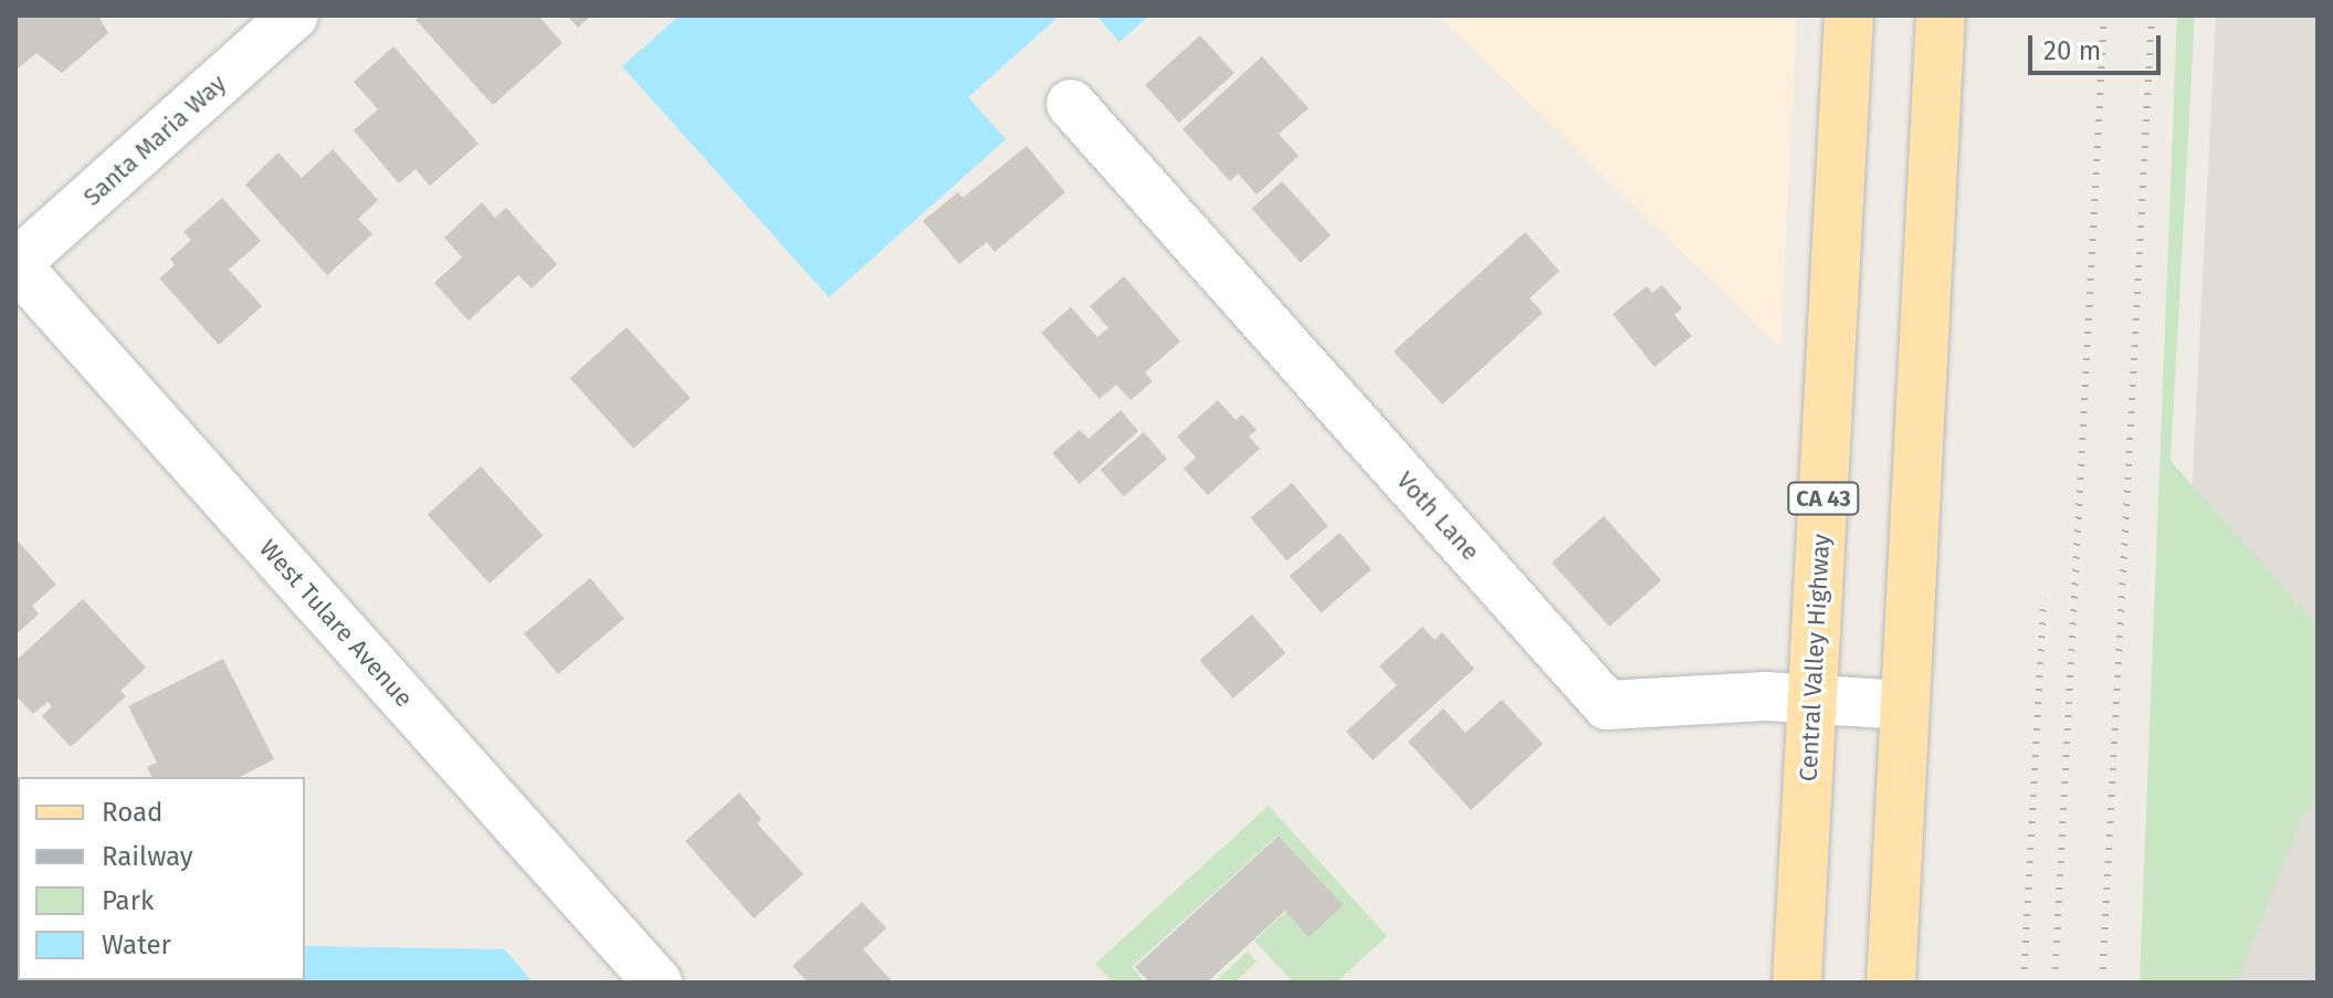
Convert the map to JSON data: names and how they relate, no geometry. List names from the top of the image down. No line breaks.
{"streets":{"main road":["CA 43","Central Valley Highway"],"street":["Santa Maria Way","Voth Lane","West Tulare Avenue"]},"crossings":[["Santa Maria Way","West Tulare Avenue"],["Voth Lane","Central Valley Highway"]],"legend":["Road","Railway","Park","Water"],"scale_bar":"20 m"}
